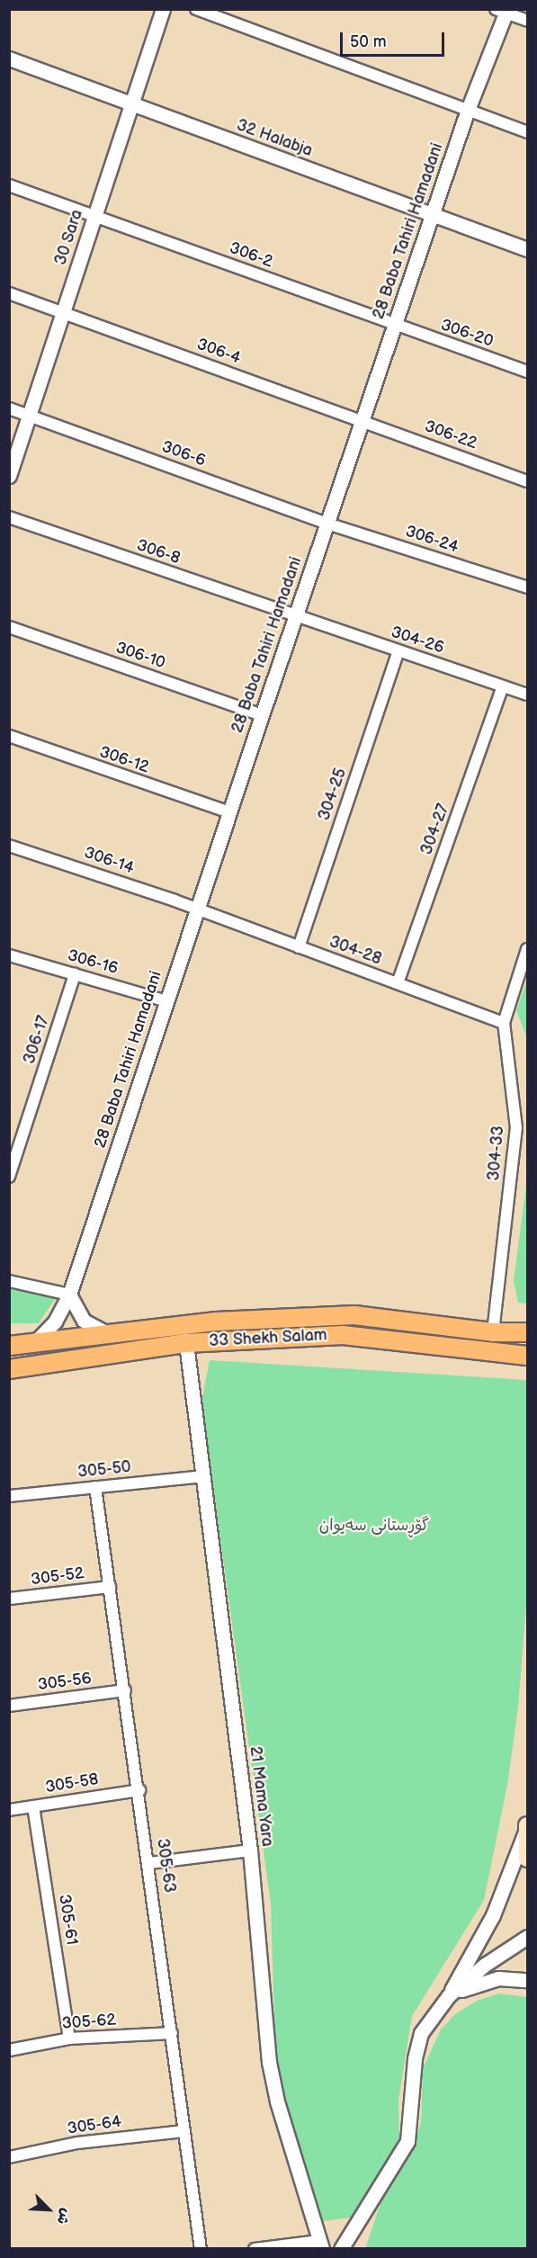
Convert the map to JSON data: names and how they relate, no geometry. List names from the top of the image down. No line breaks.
{"streets":{"main road":["33 Shekh Salam"],"street":["32 Halabja","28 Baba Tahiri Hamadani","30 Sara","306-2","306-20","306-4","306-22","306-6","306-24","306-8","304-26","306-10","306-12","304-25","304-27","306-14","304-28","306-16","306-17","304-33","305-50","305-52","305-56","305-58","21 Mama Yara","305-63","305-61","305-62","305-64"]},"crossings":[["32 Halabja","28 Baba Tahiri Hamadani"],["32 Halabja","30 Sara"],["28 Baba Tahiri Hamadani","306-2"],["28 Baba Tahiri Hamadani","306-20"],["28 Baba Tahiri Hamadani","306-4"],["28 Baba Tahiri Hamadani","306-22"],["28 Baba Tahiri Hamadani","306-6"],["28 Baba Tahiri Hamadani","306-24"],["28 Baba Tahiri Hamadani","306-8"],["28 Baba Tahiri Hamadani","304-26"],["28 Baba Tahiri Hamadani","306-10"],["28 Baba Tahiri Hamadani","306-12"],["28 Baba Tahiri Hamadani","306-14"],["28 Baba Tahiri Hamadani","304-28"],["28 Baba Tahiri Hamadani","306-16"],["28 Baba Tahiri Hamadani","33 Shekh Salam"],["30 Sara","306-2"],["30 Sara","306-4"],["30 Sara","306-6"],["306-2","306-20"],["306-4","306-22"],["306-6","306-24"],["306-8","304-26"],["304-26","304-25"],["304-26","304-27"],["304-25","304-28"],["304-27","304-28"],["306-14","304-28"],["304-28","304-33"],["306-16","306-17"],["304-33","33 Shekh Salam"],["33 Shekh Salam","21 Mama Yara"],["305-50","21 Mama Yara"],["305-50","305-63"],["305-52","305-63"],["305-56","305-63"],["305-58","305-63"],["305-58","305-61"],["305-63","305-62"],["305-63","305-64"],["305-61","305-62"]],"parks":["گۆڕستانی سەیوان"],"scale_bar":"50 m","north":"bottom right"}
